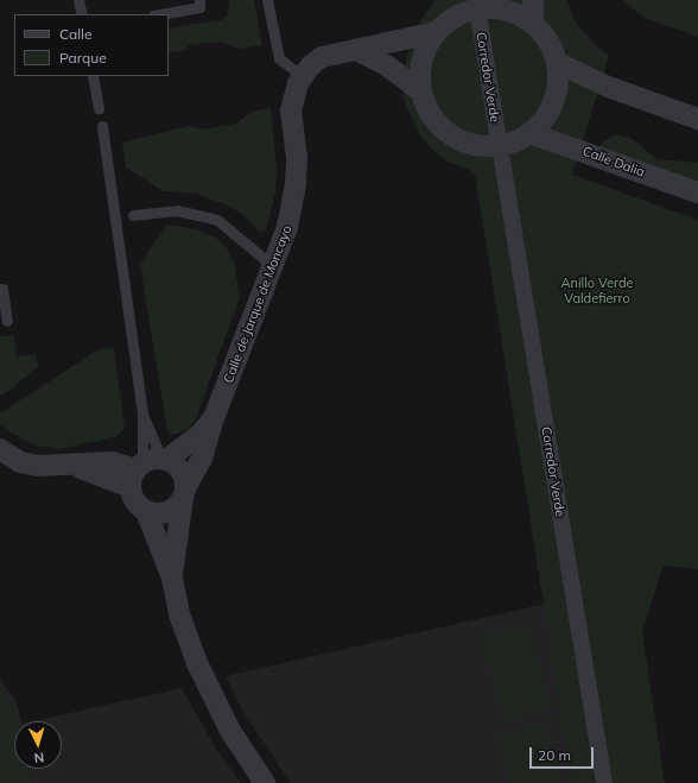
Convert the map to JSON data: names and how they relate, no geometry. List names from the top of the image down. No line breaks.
{"streets":{"street":["Corredor Verde","Calle Dalia","Calle de Jarque de Moncayo"]},"crossings":[["Calle Dalia","Calle de Jarque de Moncayo"]],"parks":["Anillo Verde Valdefierro"],"legend":["Calle","Parque"],"scale_bar":"20 m","north":"bottom"}
